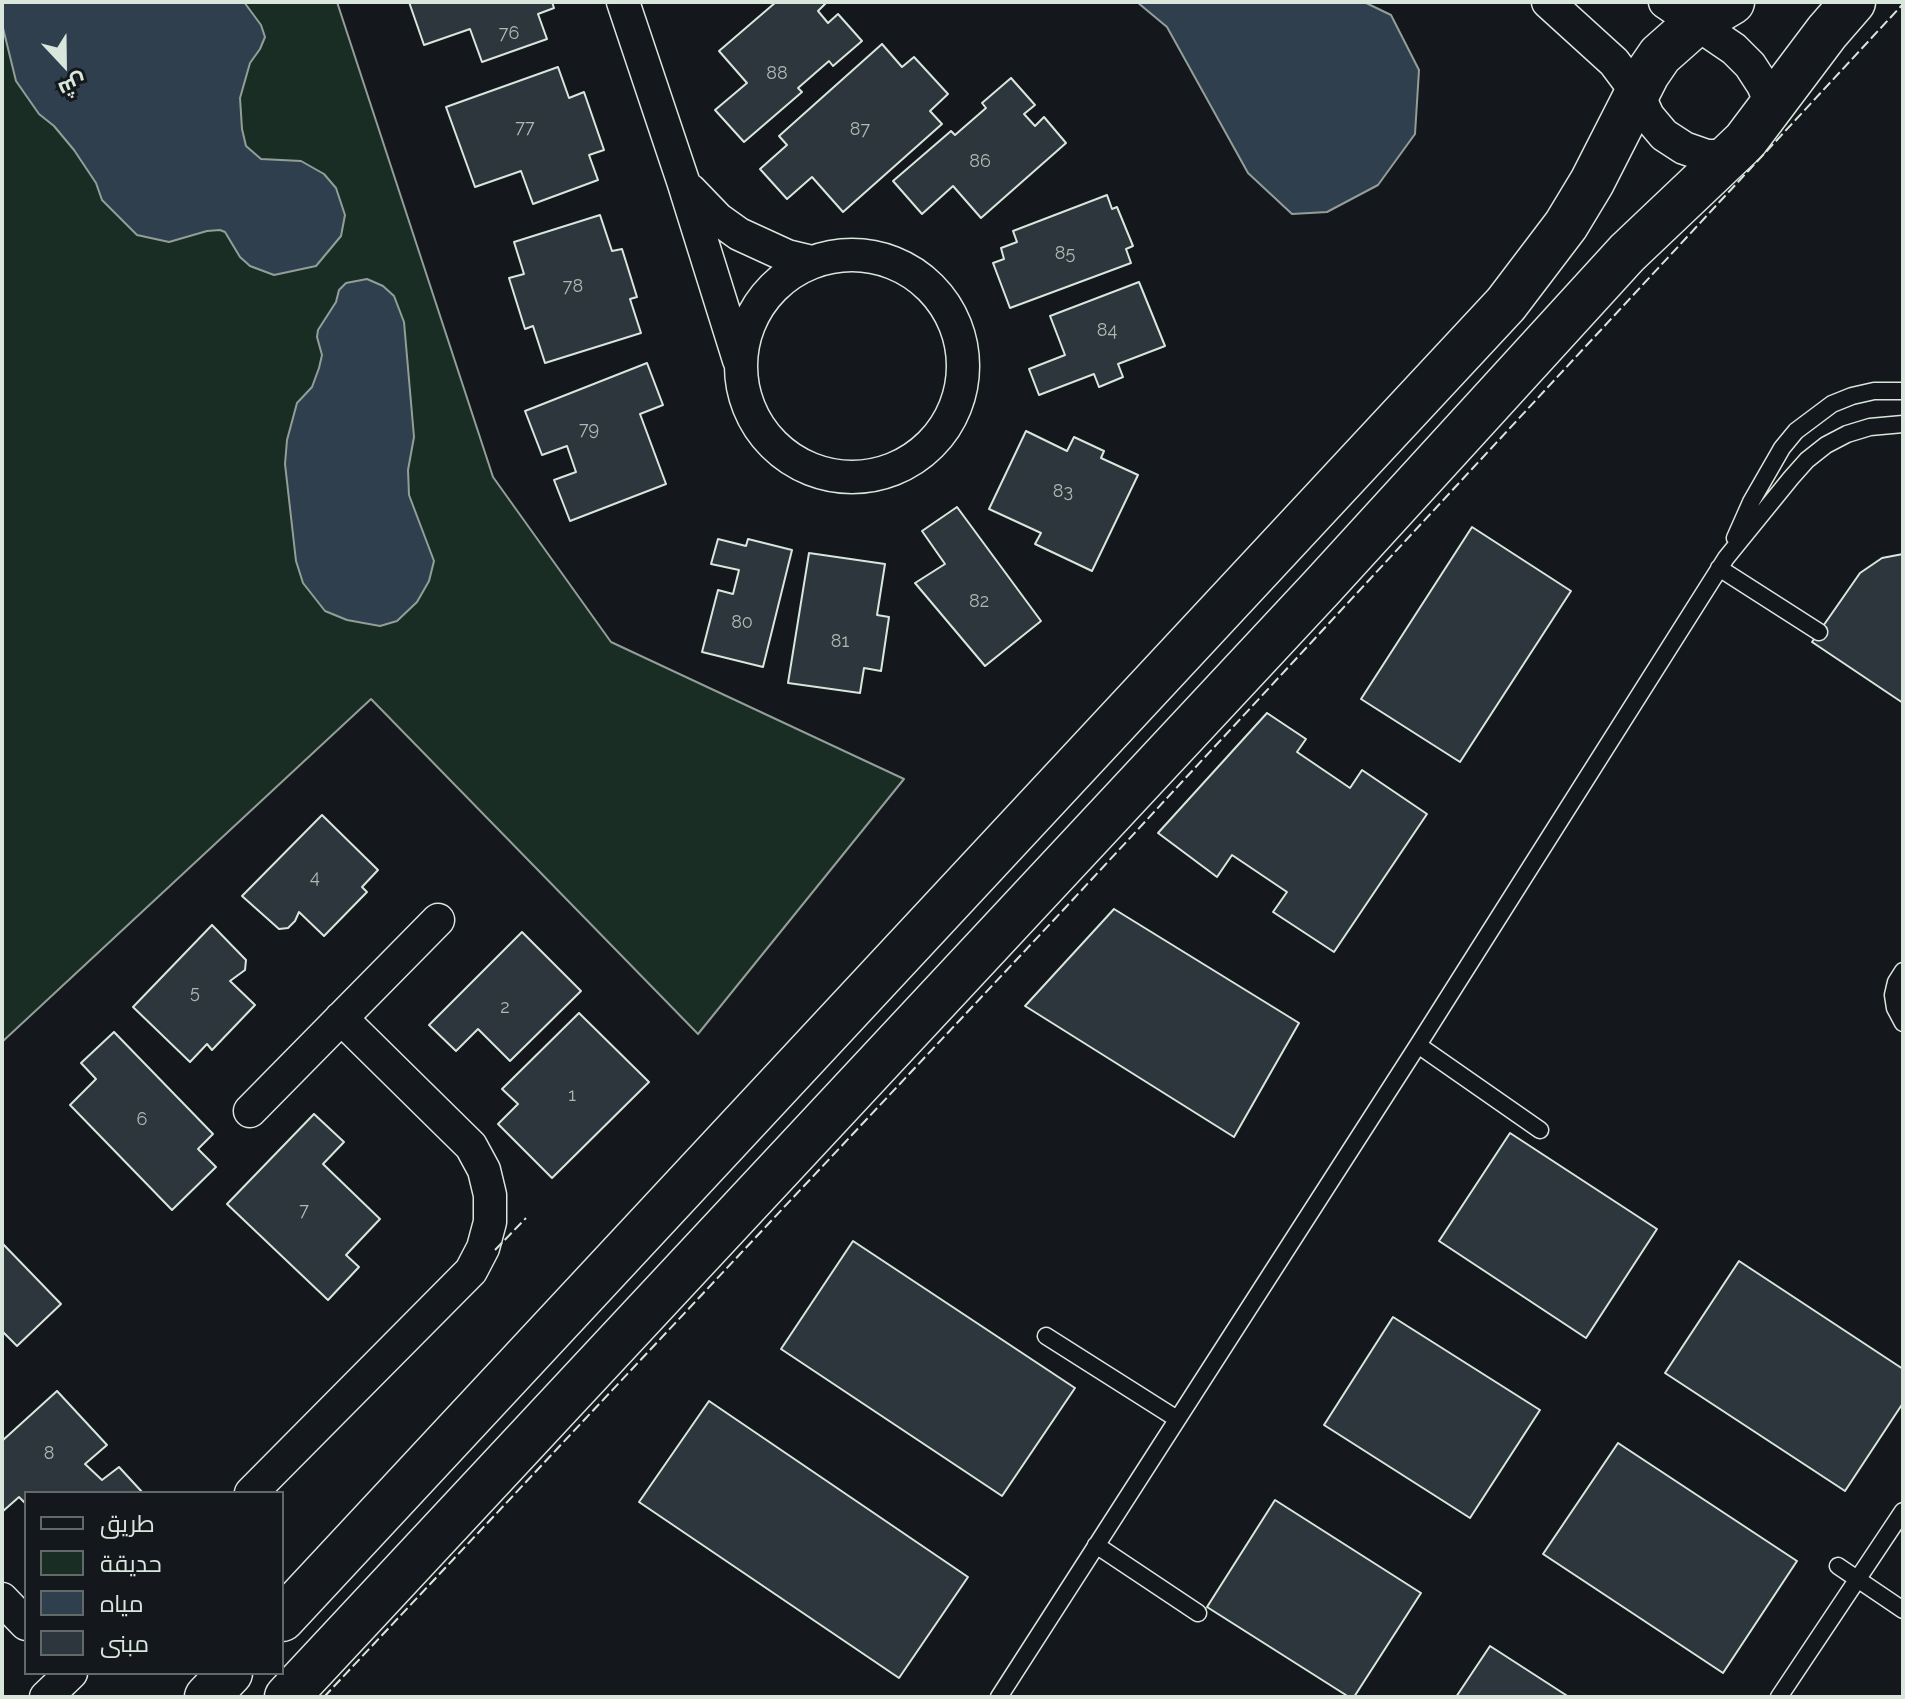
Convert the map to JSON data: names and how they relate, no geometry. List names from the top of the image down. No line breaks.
{"house_numbers":["76","88","77","87","86","85","78","84","79","83","82","80","81","4","5","2","1","6","7","8"],"legend":["طريق","حديقة","مياه","مبنى"],"north":"bottom"}
